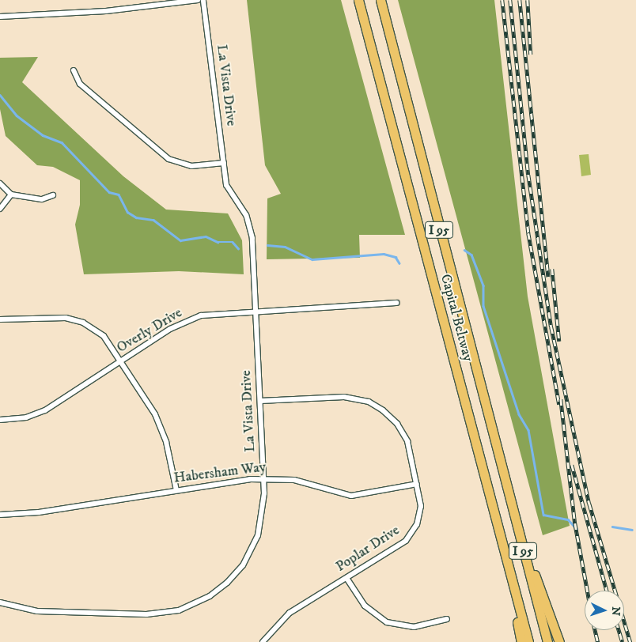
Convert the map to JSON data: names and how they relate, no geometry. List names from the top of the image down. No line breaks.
{"streets":{"highway":["I 95","Capital Beltway"],"street":["La Vista Drive","Overly Drive","Habersham Way","Poplar Drive"]},"crossings":[["La Vista Drive","Overly Drive"],["La Vista Drive","Habersham Way"],["La Vista Drive","Poplar Drive"],["Habersham Way","Poplar Drive"]],"north":"right"}
